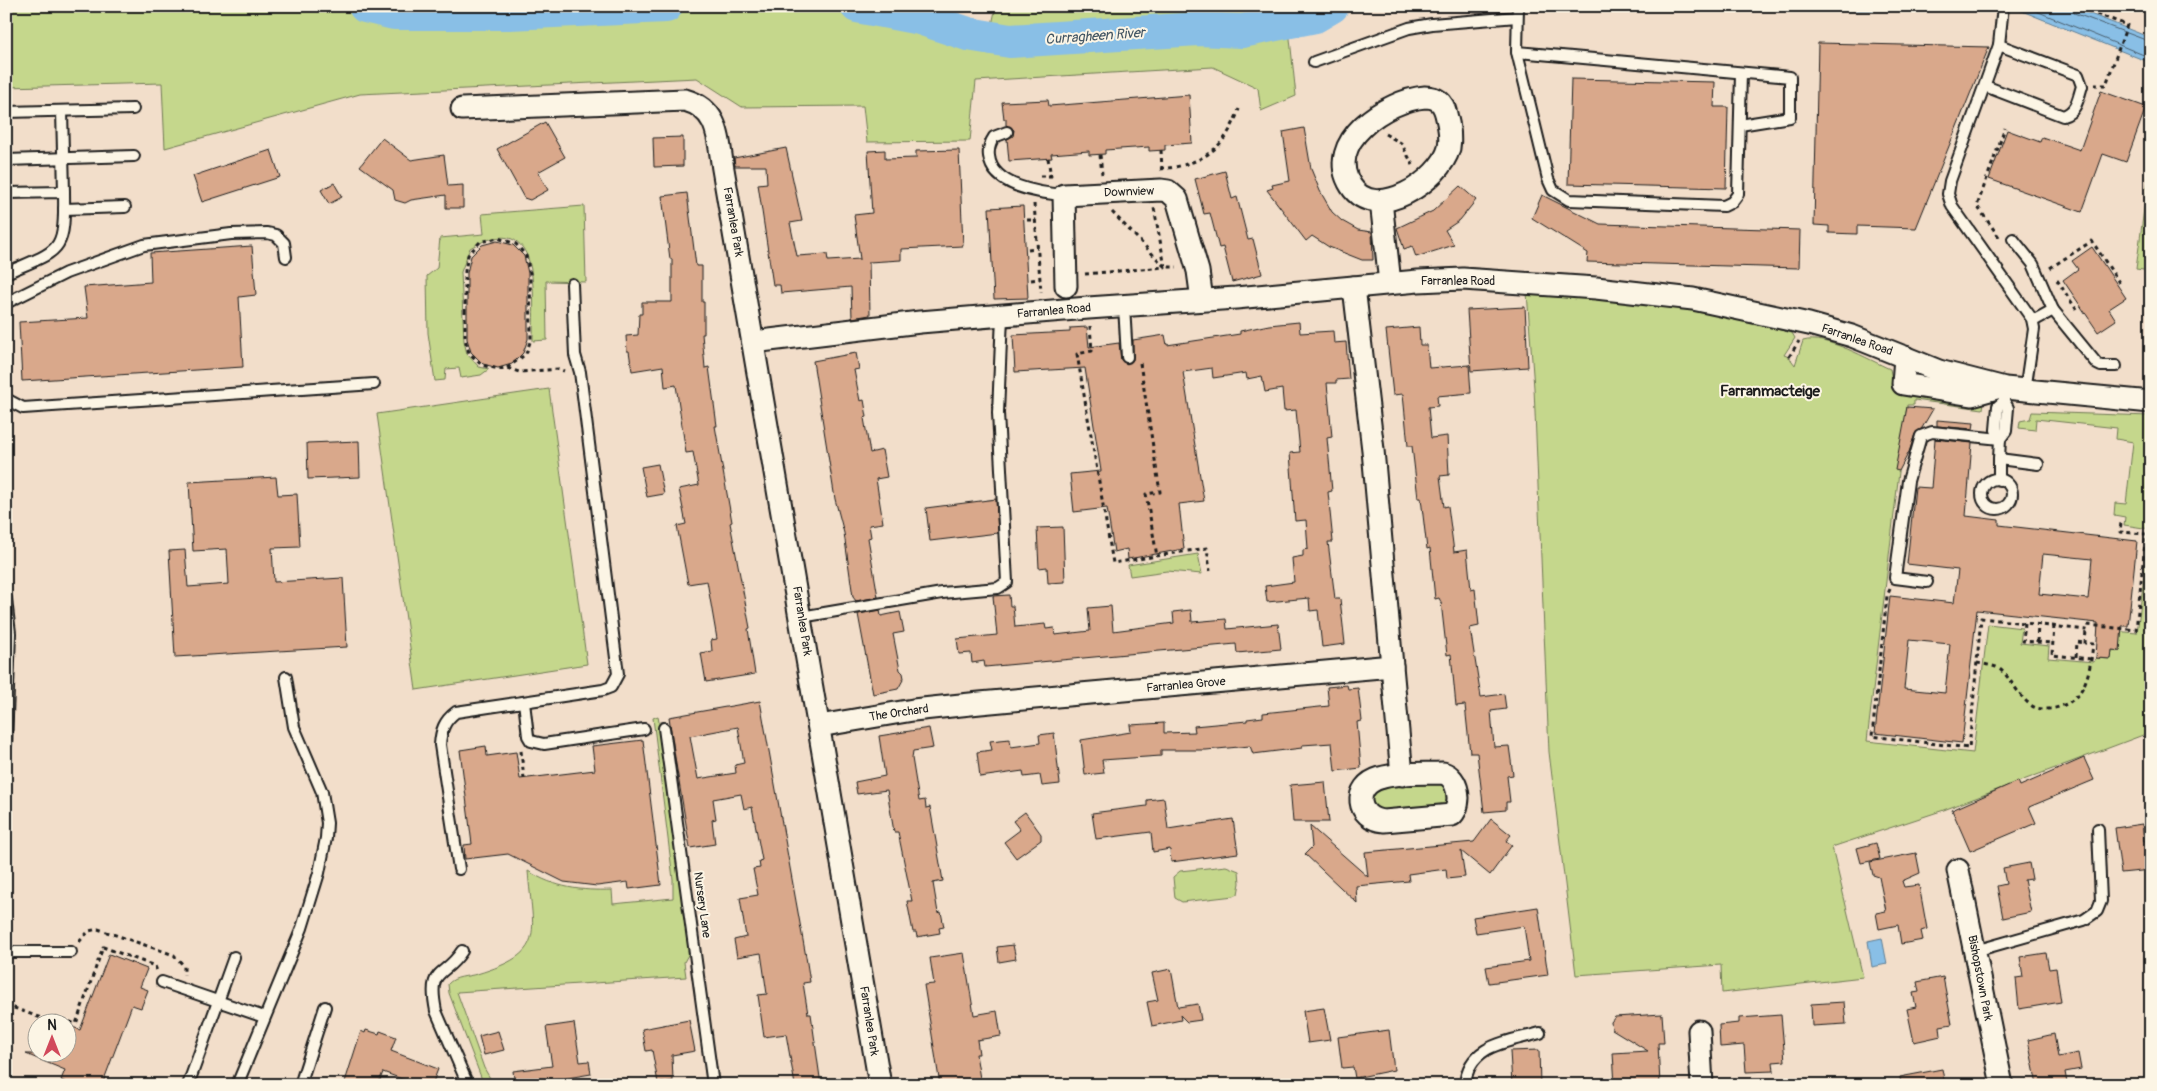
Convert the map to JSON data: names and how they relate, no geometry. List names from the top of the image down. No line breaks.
{"streets":{"street":["Downview","Farranlea Park","Farranlea Road","Farranlea Grove","The Orchard","Bishopstown Park"],"lane":["Nursery Lane"]},"crossings":[["Downview","Farranlea Road"],["Farranlea Park","Farranlea Road"],["Farranlea Park","The Orchard"],["Farranlea Grove","The Orchard"]],"districts":["Farranmacteige"],"water":["Curragheen River"],"north":"top"}
